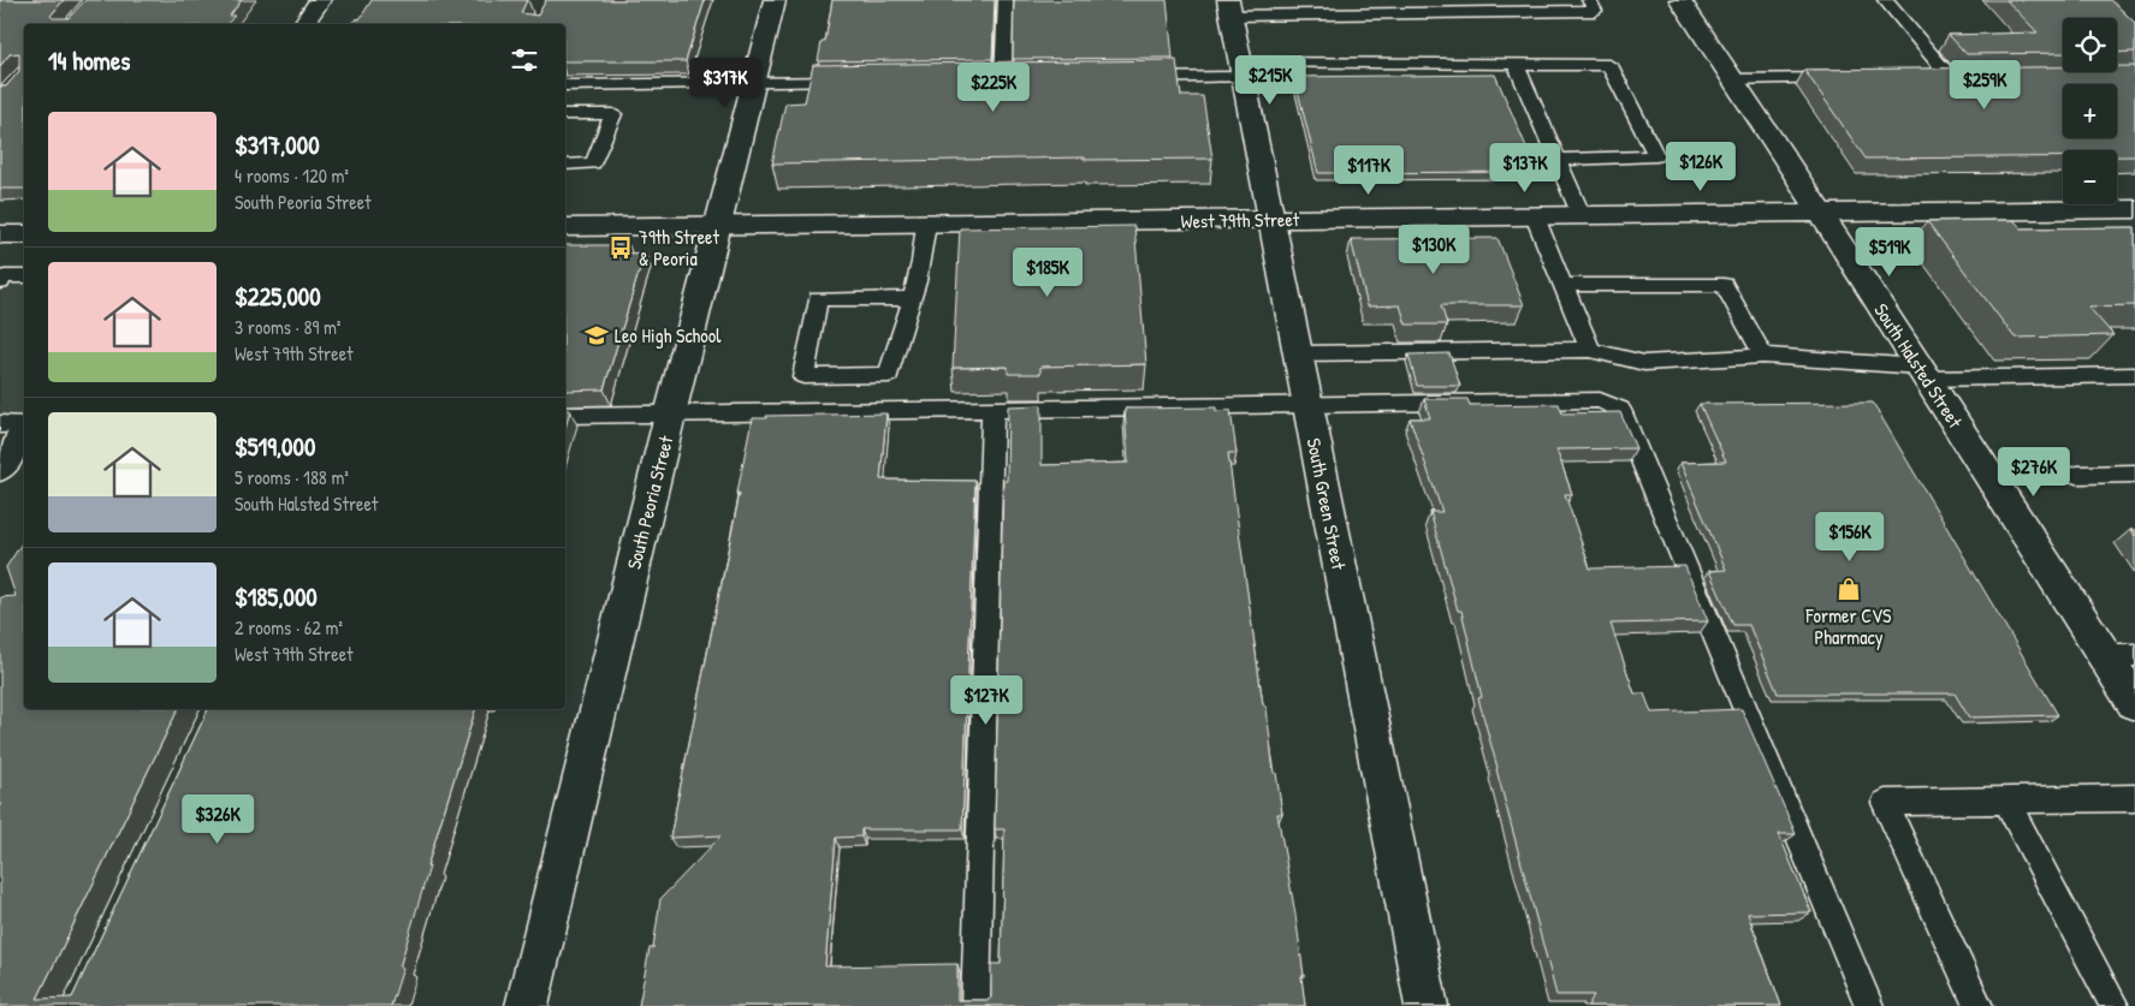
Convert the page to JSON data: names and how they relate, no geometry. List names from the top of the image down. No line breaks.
{"streets":{"main road":["West 79th Street","South Halsted Street","South Peoria Street","South Green Street"]},"crossings":[["West 79th Street","South Halsted Street"],["West 79th Street","South Peoria Street"],["West 79th Street","South Green Street"]],"places":{"bus stop":["79th Street & Peoria"],"school or university":["Leo High School"],"shop":["Former CVS Pharmacy"]},"page":{"map_buttons":["+","−"],"heading":"14 homes","price":["$215K","$317K","$259K","$225K","$126K","$137K","$117K","$130K","$519K","$185K","$276K","$156K","$127K","$326K"],"list":[{"name":"$317,000","note":"4 rooms · 120 m² · South Peoria Street"},{"name":"$225,000","note":"3 rooms · 89 m² · West 79th Street"},{"name":"$519,000","note":"5 rooms · 188 m² · South Halsted Street"},{"name":"$185,000","note":"2 rooms · 62 m² · West 79th Street"}]}}
